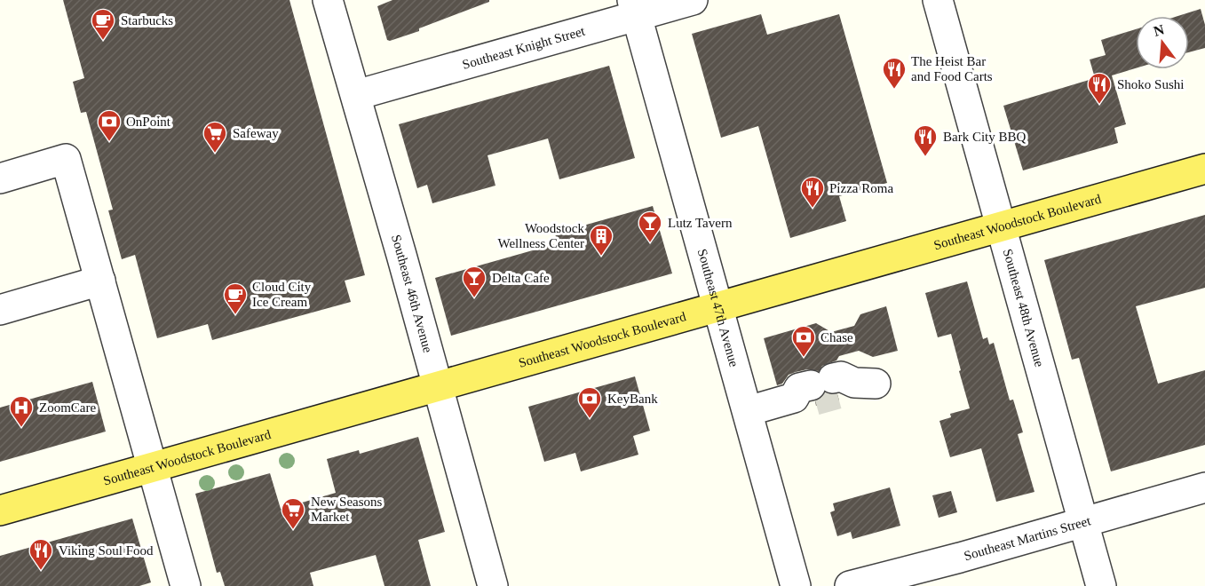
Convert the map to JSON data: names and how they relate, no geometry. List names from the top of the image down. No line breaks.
{"streets":{"main road":["Southeast Woodstock Boulevard"],"street":["Southeast Knight Street","Southeast 46th Avenue","Southeast 47th Avenue","Southeast 48th Avenue","Southeast Martins Street"]},"crossings":[["Southeast Knight Street","Southeast 46th Avenue"],["Southeast Knight Street","Southeast 47th Avenue"],["Southeast Woodstock Boulevard","Southeast 46th Avenue"],["Southeast Woodstock Boulevard","Southeast 47th Avenue"],["Southeast Woodstock Boulevard","Southeast 48th Avenue"],["Southeast 48th Avenue","Southeast Martins Street"]],"places":{"cafe":["Starbucks","Cloud City Ice Cream"],"restaurant":["The Heist Bar and Food Carts","Shoko Sushi","Bark City BBQ","Pizza Roma","Viking Soul Food"],"bank":["OnPoint","Chase","KeyBank"],"supermarket":["Safeway","New Seasons Market"],"bar":["Lutz Tavern","Delta Cafe"],"building":["Woodstock Wellness Center"],"hospital":["ZoomCare"]},"north":"top"}
